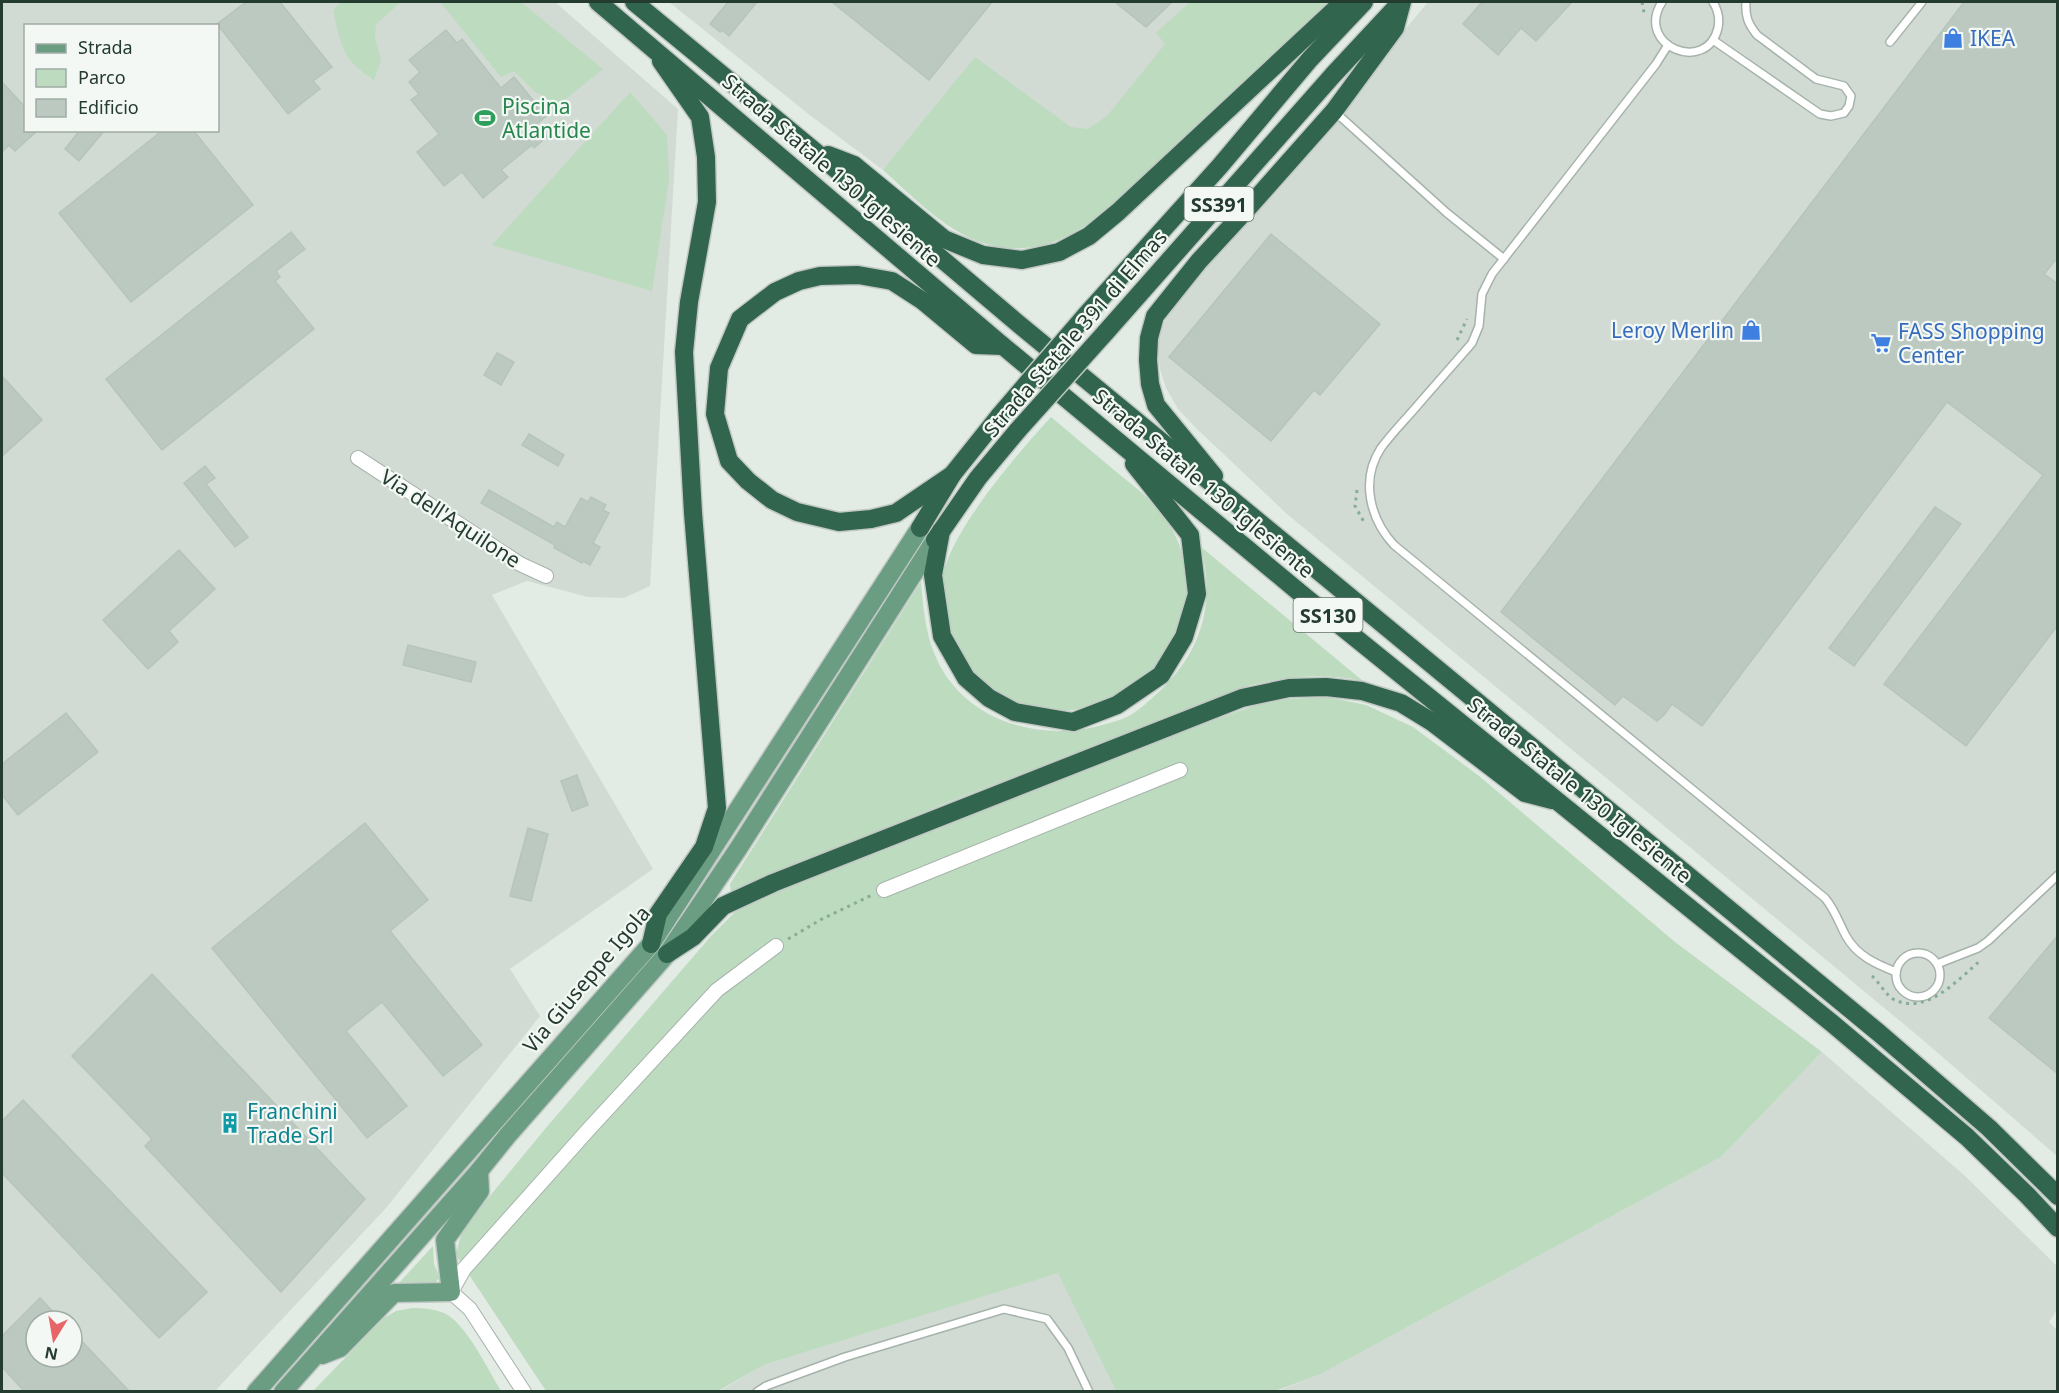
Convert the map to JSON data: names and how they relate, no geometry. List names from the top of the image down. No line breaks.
{"streets":{"highway":["Strada Statale 130 Iglesiente","SS391","Strada Statale 391 di Elmas","SS130"],"main road":["Via Giuseppe Igola"],"street":["Via dell'Aquilone"]},"crossings":[["Strada Statale 391 di Elmas","Via Giuseppe Igola"]],"places":{"shop":["IKEA","Leroy Merlin"],"sports":["Piscina Atlantide"],"supermarket":["FASS Shopping Center"],"building":["Franchini Trade Srl"]},"legend":["Strada","Parco","Edificio"],"north":"bottom"}
